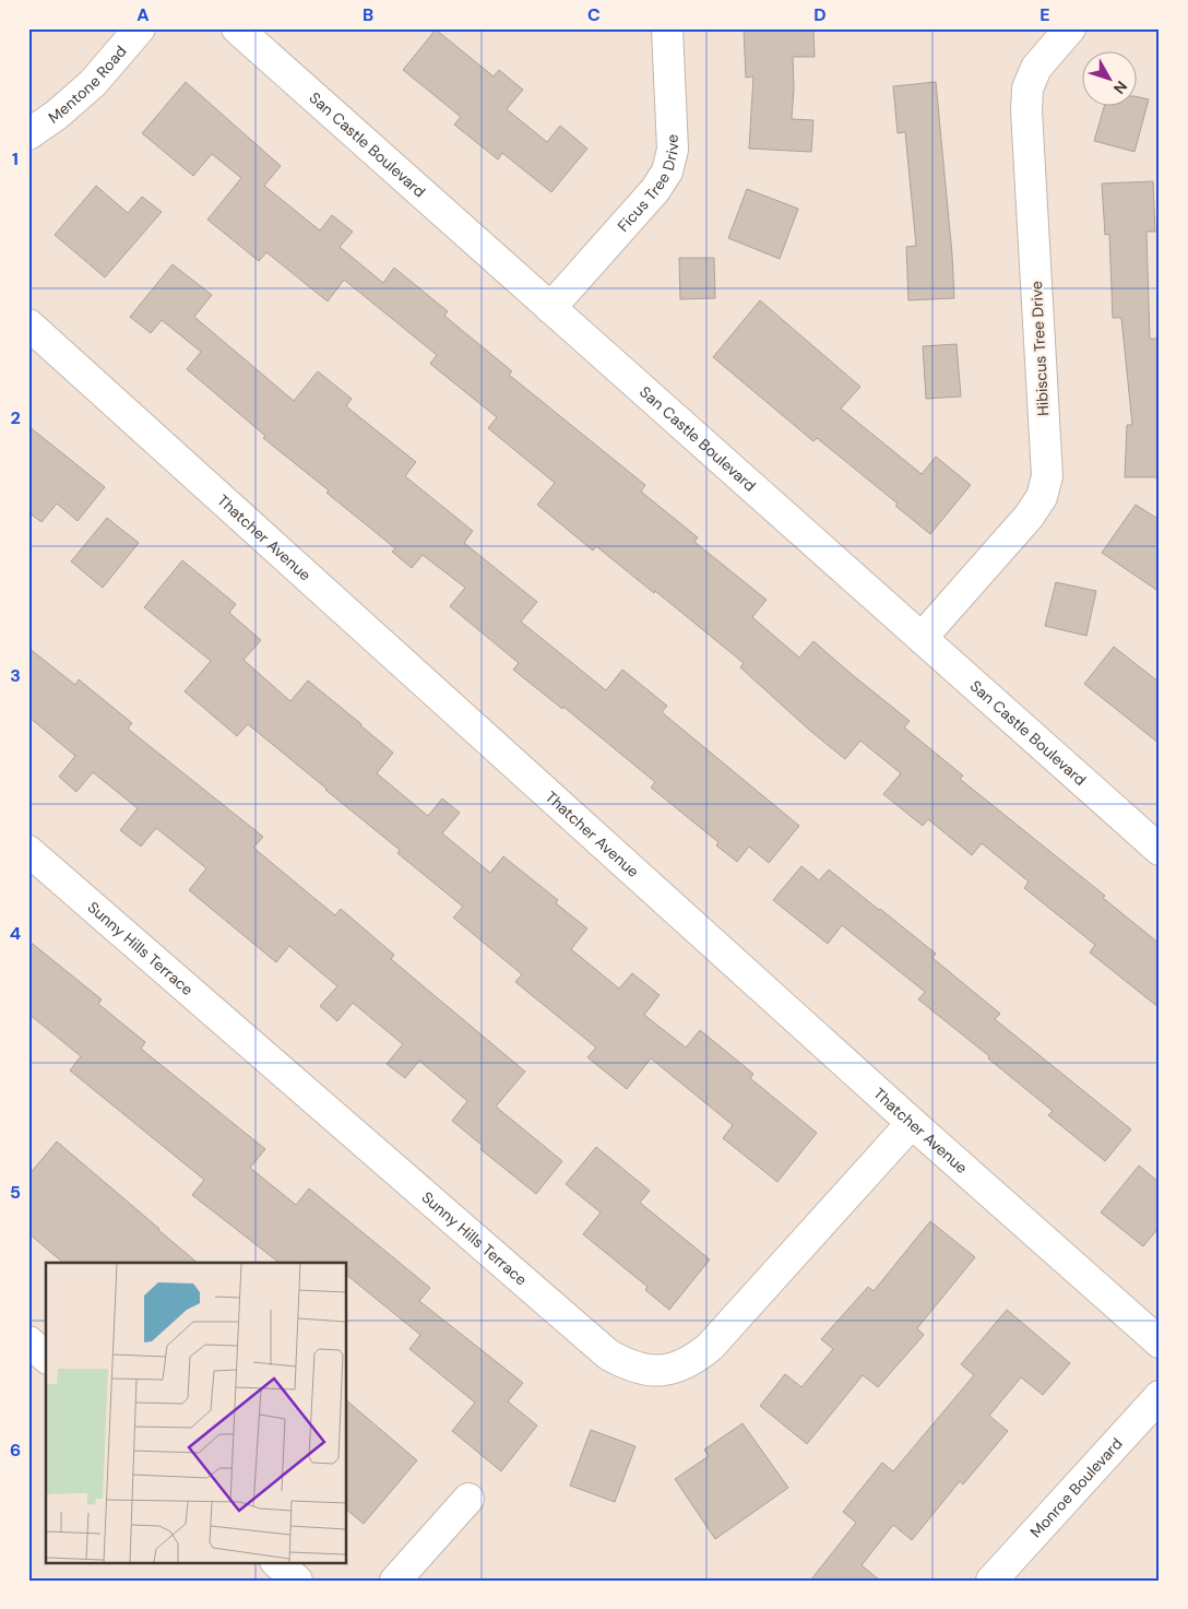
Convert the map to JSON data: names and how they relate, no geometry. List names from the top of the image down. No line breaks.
{"streets":{"street":["Mentone Road","San Castle Boulevard","Ficus Tree Drive","Hibiscus Tree Drive","Thatcher Avenue","Sunny Hills Terrace","Monroe Boulevard"]},"crossings":[["San Castle Boulevard","Ficus Tree Drive"],["San Castle Boulevard","Hibiscus Tree Drive"],["Thatcher Avenue","Sunny Hills Terrace"]],"north":"bottom right","grid":{"columns":["A","B","C","D","E"],"rows":["1","2","3","4","5","6"]}}
